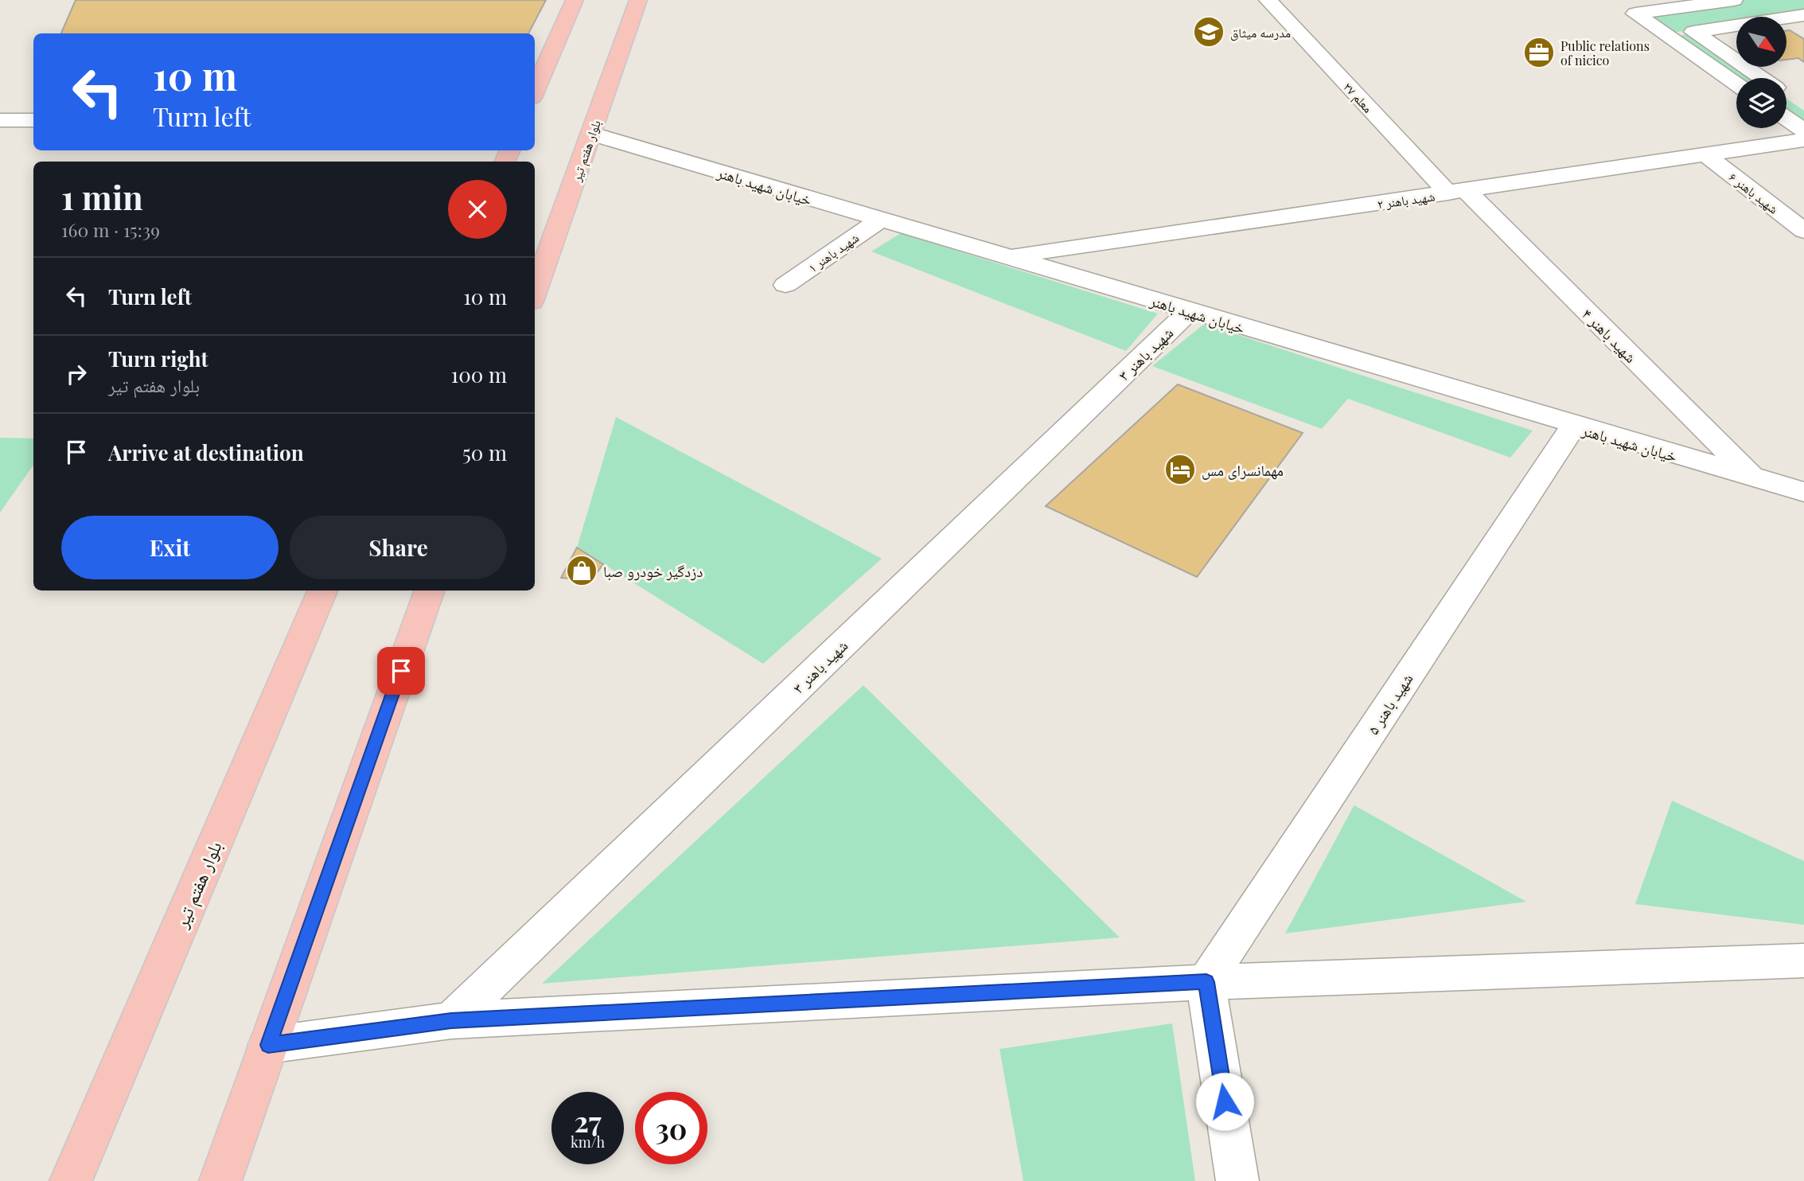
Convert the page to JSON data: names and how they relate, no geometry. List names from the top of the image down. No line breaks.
{"streets":{"main road":["بلوار هفتم تیر"],"street":["معلم ۲۷","خیابان شهید باهنر","شهید باهنر ۶","شهید باهنر ۲","شهید باهنر ۱","شهید باهنر ۴","شهید باهنر ۳","شهید باهنر ۵"]},"crossings":[["معلم ۲۷","شهید باهنر ۲"],["معلم ۲۷","شهید باهنر ۴"],["بلوار هفتم تیر","خیابان شهید باهنر"],["خیابان شهید باهنر","شهید باهنر ۲"],["خیابان شهید باهنر","شهید باهنر ۱"],["خیابان شهید باهنر","شهید باهنر ۴"],["خیابان شهید باهنر","شهید باهنر ۳"],["خیابان شهید باهنر","شهید باهنر ۵"],["شهید باهنر ۶","شهید باهنر ۲"],["شهید باهنر ۲","شهید باهنر ۴"]],"places":{"school or university":["مدرسه میثاق"],"office":["Public relations of nicico"],"hotel":["مهمانسرای مس"],"shop":["دزدگیر خودرو صبا"]},"north":"bottom right","page":{"turn":["10 m","Turn left"],"heading":["1 min","160 m · 15:39"],"list":[{"name":"Turn left","value":"10 m"},{"name":"Turn right","note":"بلوار هفتم تیر","value":"100 m"},{"name":"Arrive at destination","value":"50 m"}],"buttons":["Exit","Share"],"speed":"27 km/h","limit":"30"}}
